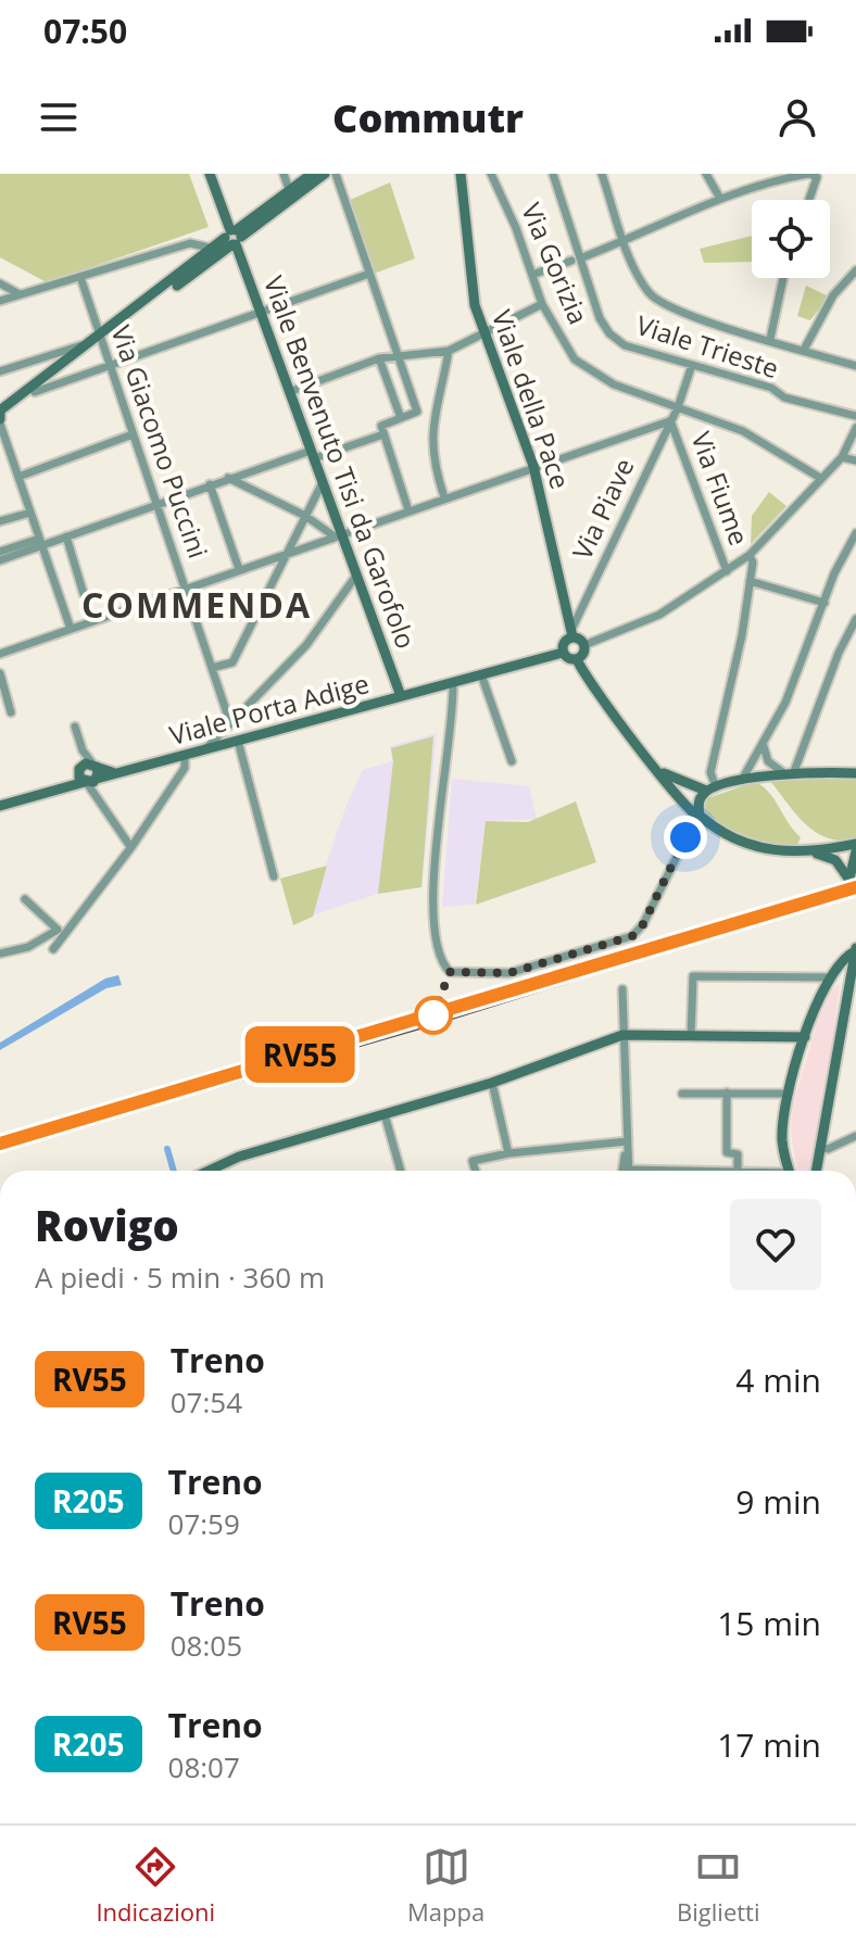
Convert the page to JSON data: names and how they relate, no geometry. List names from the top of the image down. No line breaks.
{"streets":{"street":["Via Gorizia","Viale Trieste","Viale della Pace","Via Giacomo Puccini","Viale Benvenuto Tisi da Garofolo","Via Fiume","Via Piave","Viale Porta Adige"]},"crossings":[["Via Gorizia","Via Piave"],["Viale Trieste","Via Piave"],["Viale della Pace","Via Piave"],["Viale Benvenuto Tisi da Garofolo","Viale Porta Adige"],["Via Fiume","Via Piave"]],"districts":["COMMENDA"],"page":{"status":"07:50","header":"Commutr","on_map":"RV55","heading":["Rovigo","A piedi · 5 min · 360 m"],"list":[{"mark":"RV55","name":"Treno","note":"07:54","value":"4 min"},{"mark":"R205","name":"Treno","note":"07:59","value":"9 min"},{"mark":"RV55","name":"Treno","note":"08:05","value":"15 min"},{"mark":"R205","name":"Treno","note":"08:07","value":"17 min"}],"tabs":["Indicazioni","Mappa","Biglietti"]}}
